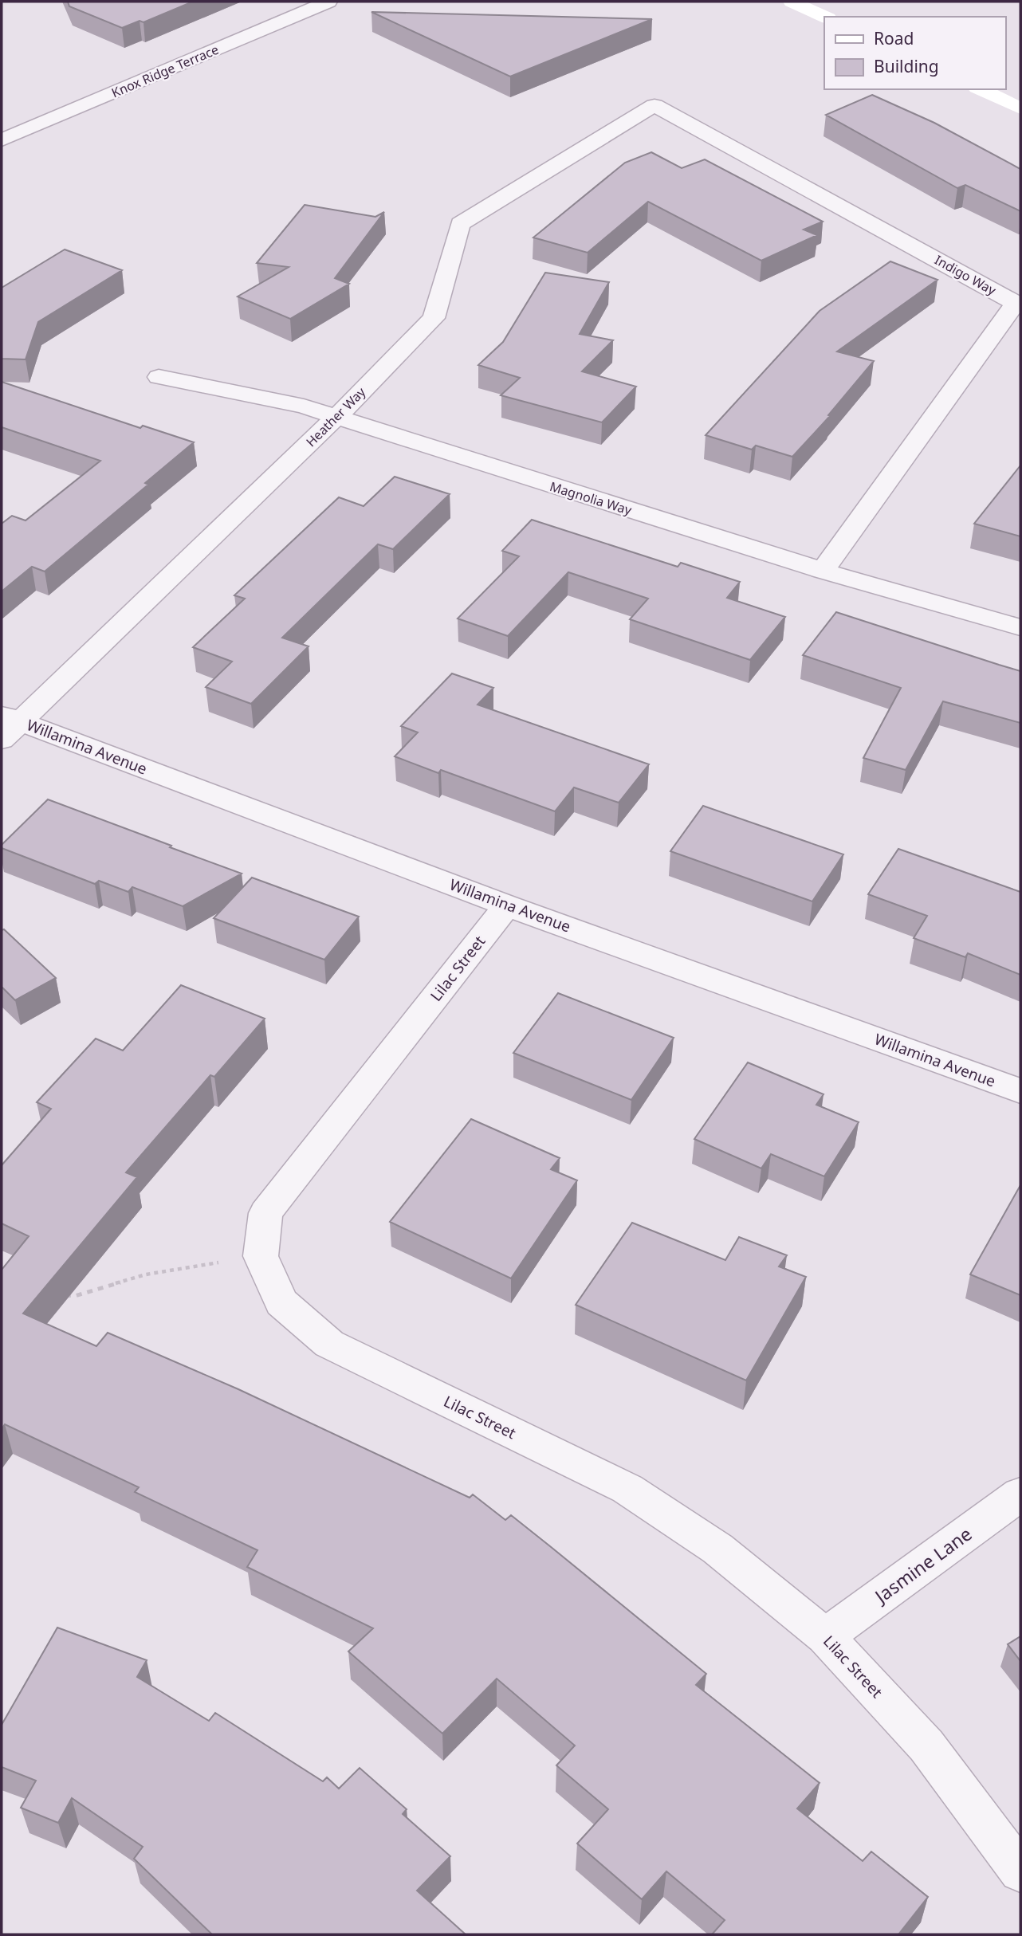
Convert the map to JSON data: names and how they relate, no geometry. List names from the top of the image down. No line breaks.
{"streets":{"street":["Knox Ridge Terrace","Indigo Way","Heather Way","Magnolia Way","Willamina Avenue","Lilac Street","Jasmine Lane"]},"crossings":[["Indigo Way","Heather Way"],["Indigo Way","Magnolia Way"],["Heather Way","Magnolia Way"],["Heather Way","Willamina Avenue"],["Willamina Avenue","Lilac Street"],["Lilac Street","Jasmine Lane"]],"legend":["Road","Building"]}
